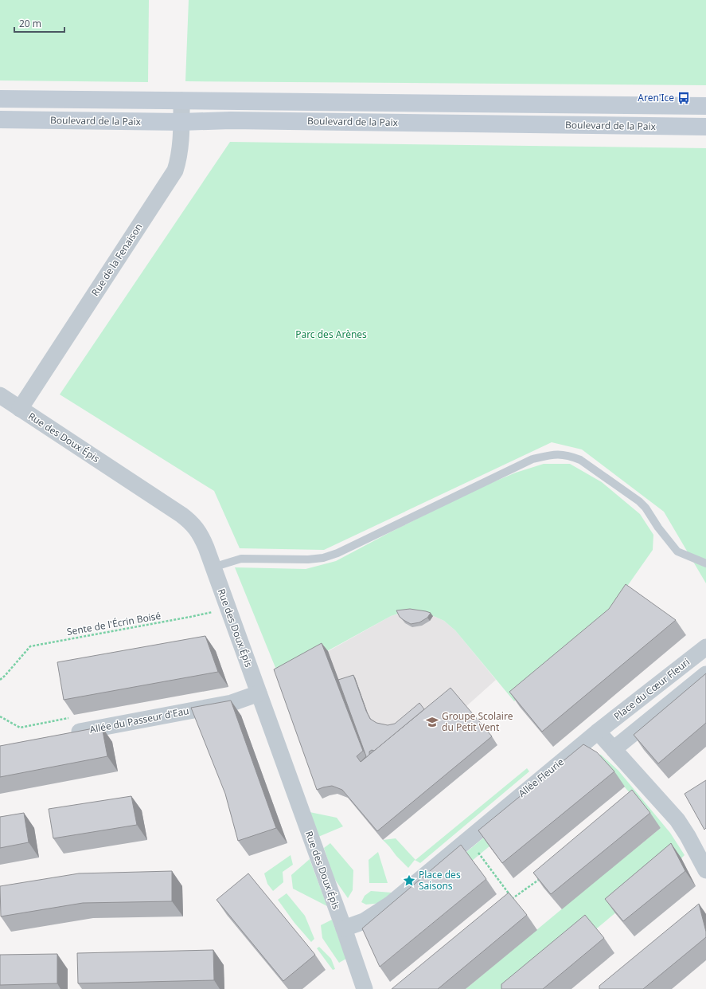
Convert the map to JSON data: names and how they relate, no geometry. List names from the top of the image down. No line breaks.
{"streets":{"main road":["Boulevard de la Paix"],"street":["Rue de la Fenaison","Rue des Doux Épis","Place du Cœur Fleuri","Allée du Passeur d'Eau","Allée Fleurie"],"path":["Sente de l'Écrin Boisé"]},"crossings":[["Boulevard de la Paix","Rue de la Fenaison"],["Rue de la Fenaison","Rue des Doux Épis"],["Rue des Doux Épis","Sente de l'Écrin Boisé"],["Rue des Doux Épis","Allée du Passeur d'Eau"],["Rue des Doux Épis","Allée Fleurie"],["Place du Cœur Fleuri","Allée Fleurie"]],"parks":["Parc des Arènes"],"places":{"bus stop":["Aren'Ice"],"school or university":["Groupe Scolaire du Petit Vent"],"place":["Place des Saisons"]},"scale_bar":"20 m"}
